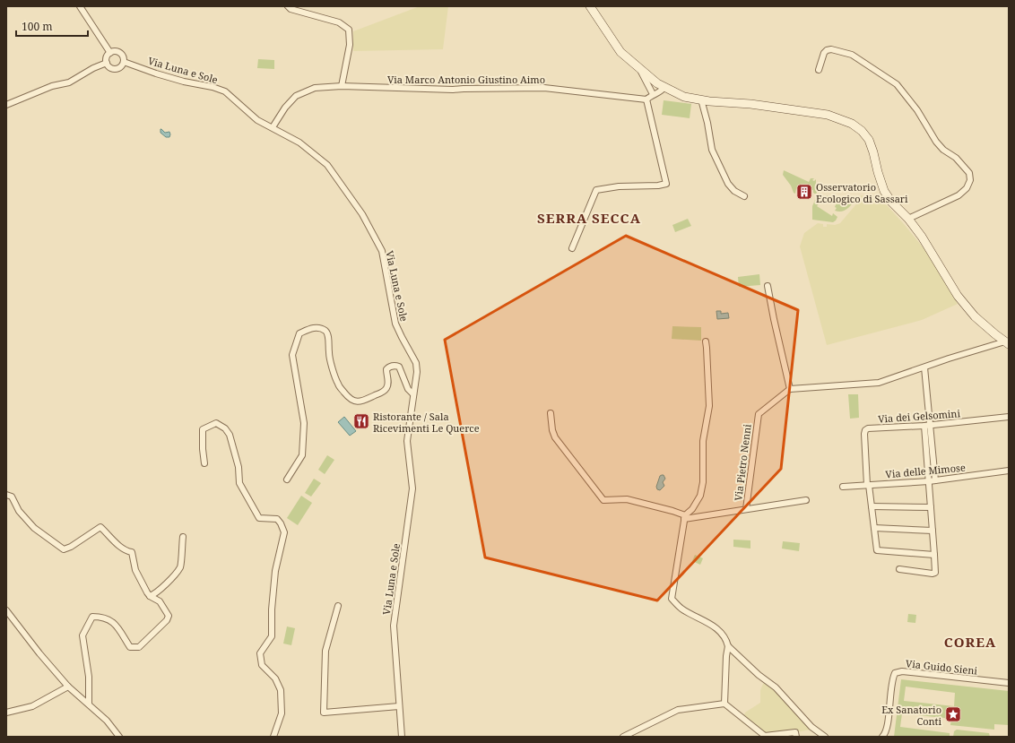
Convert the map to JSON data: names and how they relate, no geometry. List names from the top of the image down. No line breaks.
{"streets":{"street":["Via Luna e Sole","Via Marco Antonio Giustino Aimo","Via dei Gelsomini","Via Pietro Nenni","Via delle Mimose","Via Guido Sieni"]},"crossings":[["Via Luna e Sole","Via Marco Antonio Giustino Aimo"],["Via dei Gelsomini","Via delle Mimose"]],"districts":["SERRA SECCA","COREA"],"places":{"building":["Osservatorio Ecologico di Sassari"],"restaurant":["Ristorante / Sala Ricevimenti Le Querce"],"place":["Ex Sanatorio Conti"]},"scale_bar":"100 m"}
